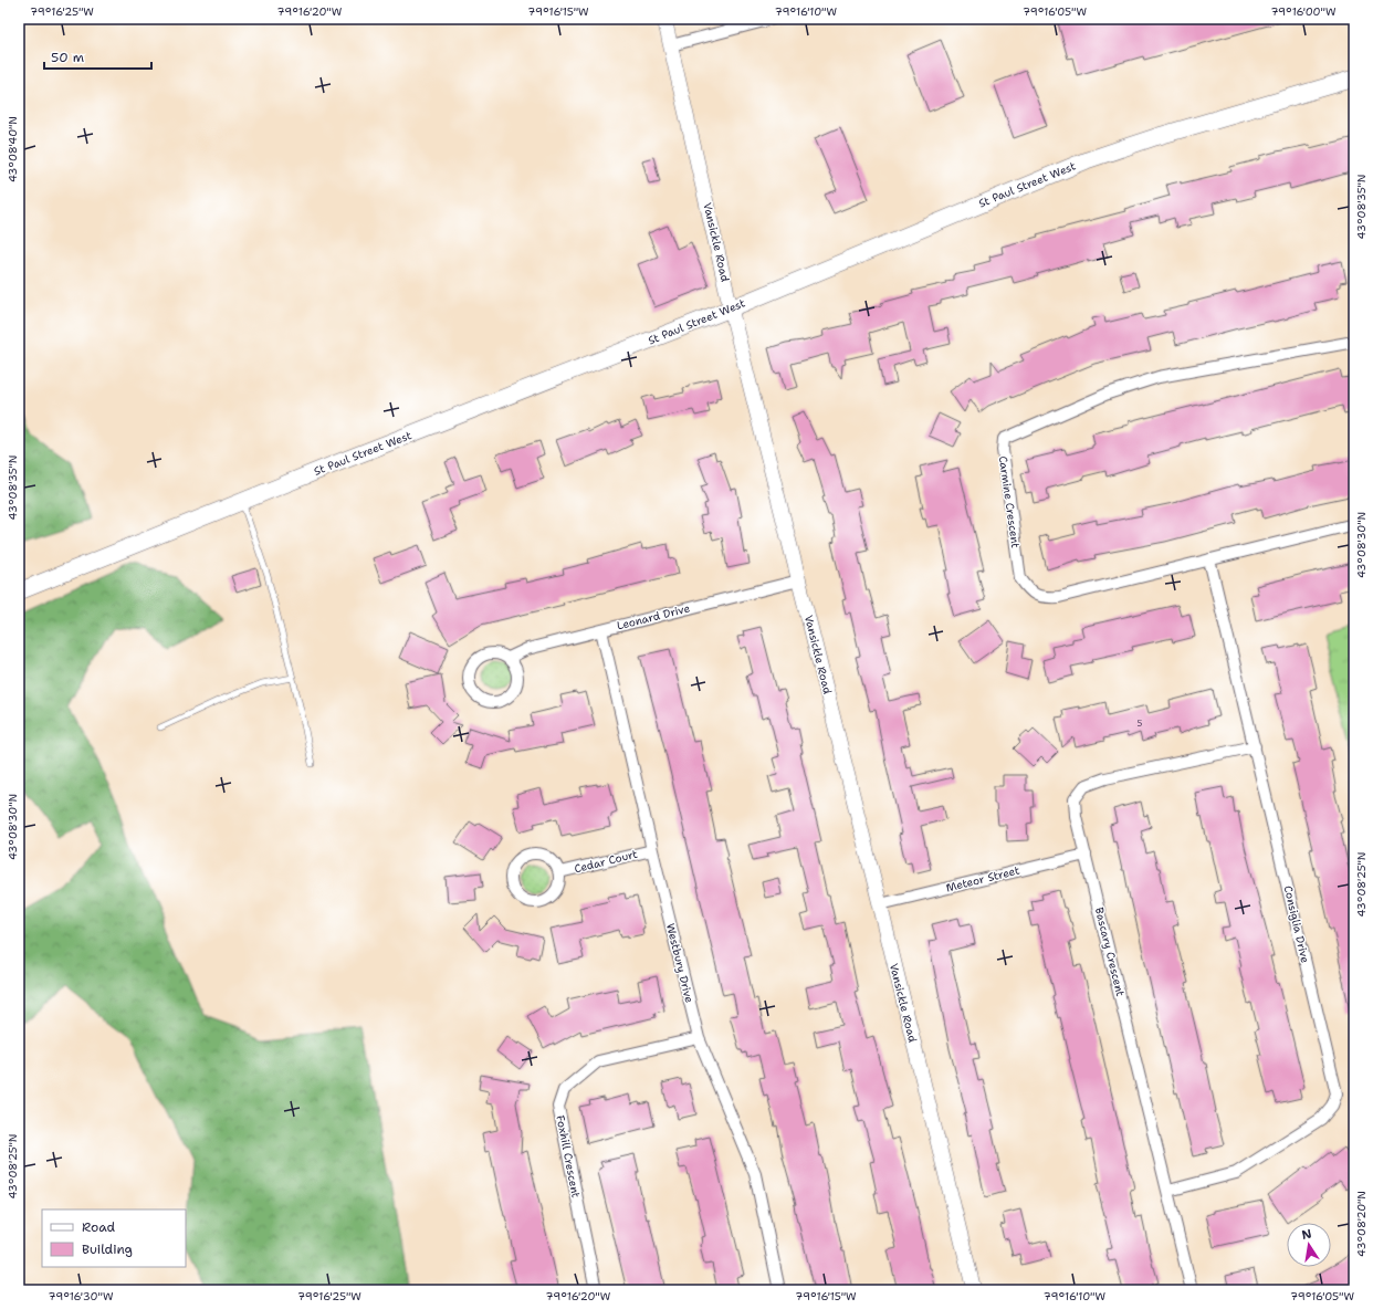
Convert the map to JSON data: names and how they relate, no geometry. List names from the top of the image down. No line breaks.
{"streets":{"main road":["St Paul Street West"],"street":["Vansickle Road","Carmine Crescent","Leonard Drive","Cedar Court","Meteor Street","Consiglia Drive","Bascary Crescent","Westbury Drive","Foxhill Crescent"]},"crossings":[["St Paul Street West","Vansickle Road"],["Vansickle Road","Leonard Drive"],["Vansickle Road","Meteor Street"],["Carmine Crescent","Consiglia Drive"],["Leonard Drive","Westbury Drive"],["Cedar Court","Westbury Drive"],["Meteor Street","Bascary Crescent"],["Consiglia Drive","Bascary Crescent"],["Westbury Drive","Foxhill Crescent"]],"house_numbers":["5"],"legend":["Road","Building"],"scale_bar":"50 m","north":"top","coordinates":["79°16'25\"W","79°16'20\"W","79°16'15\"W","79°16'10\"W","79°16'05\"W","79°16'00\"W","43°08'40\"N","43°08'35\"N","43°08'30\"N","43°08'25\"N","43°08'20\"N","79°16'30\"W"]}
